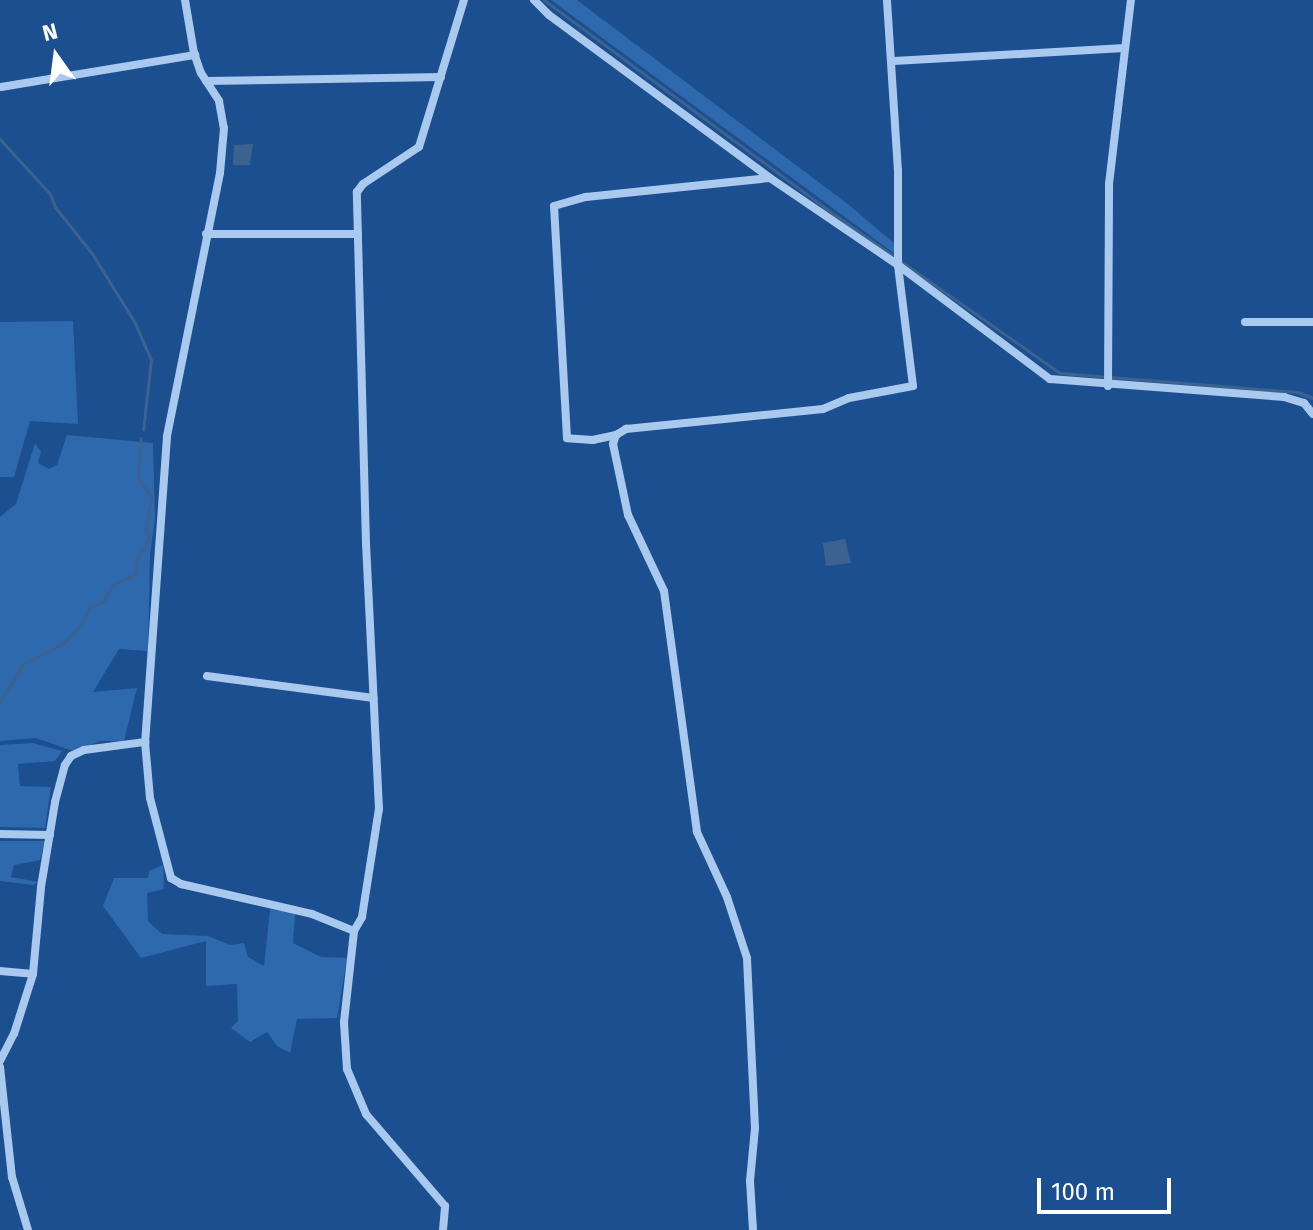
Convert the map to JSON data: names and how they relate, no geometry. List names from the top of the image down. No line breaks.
{"scale_bar":"100 m","north":"top"}
